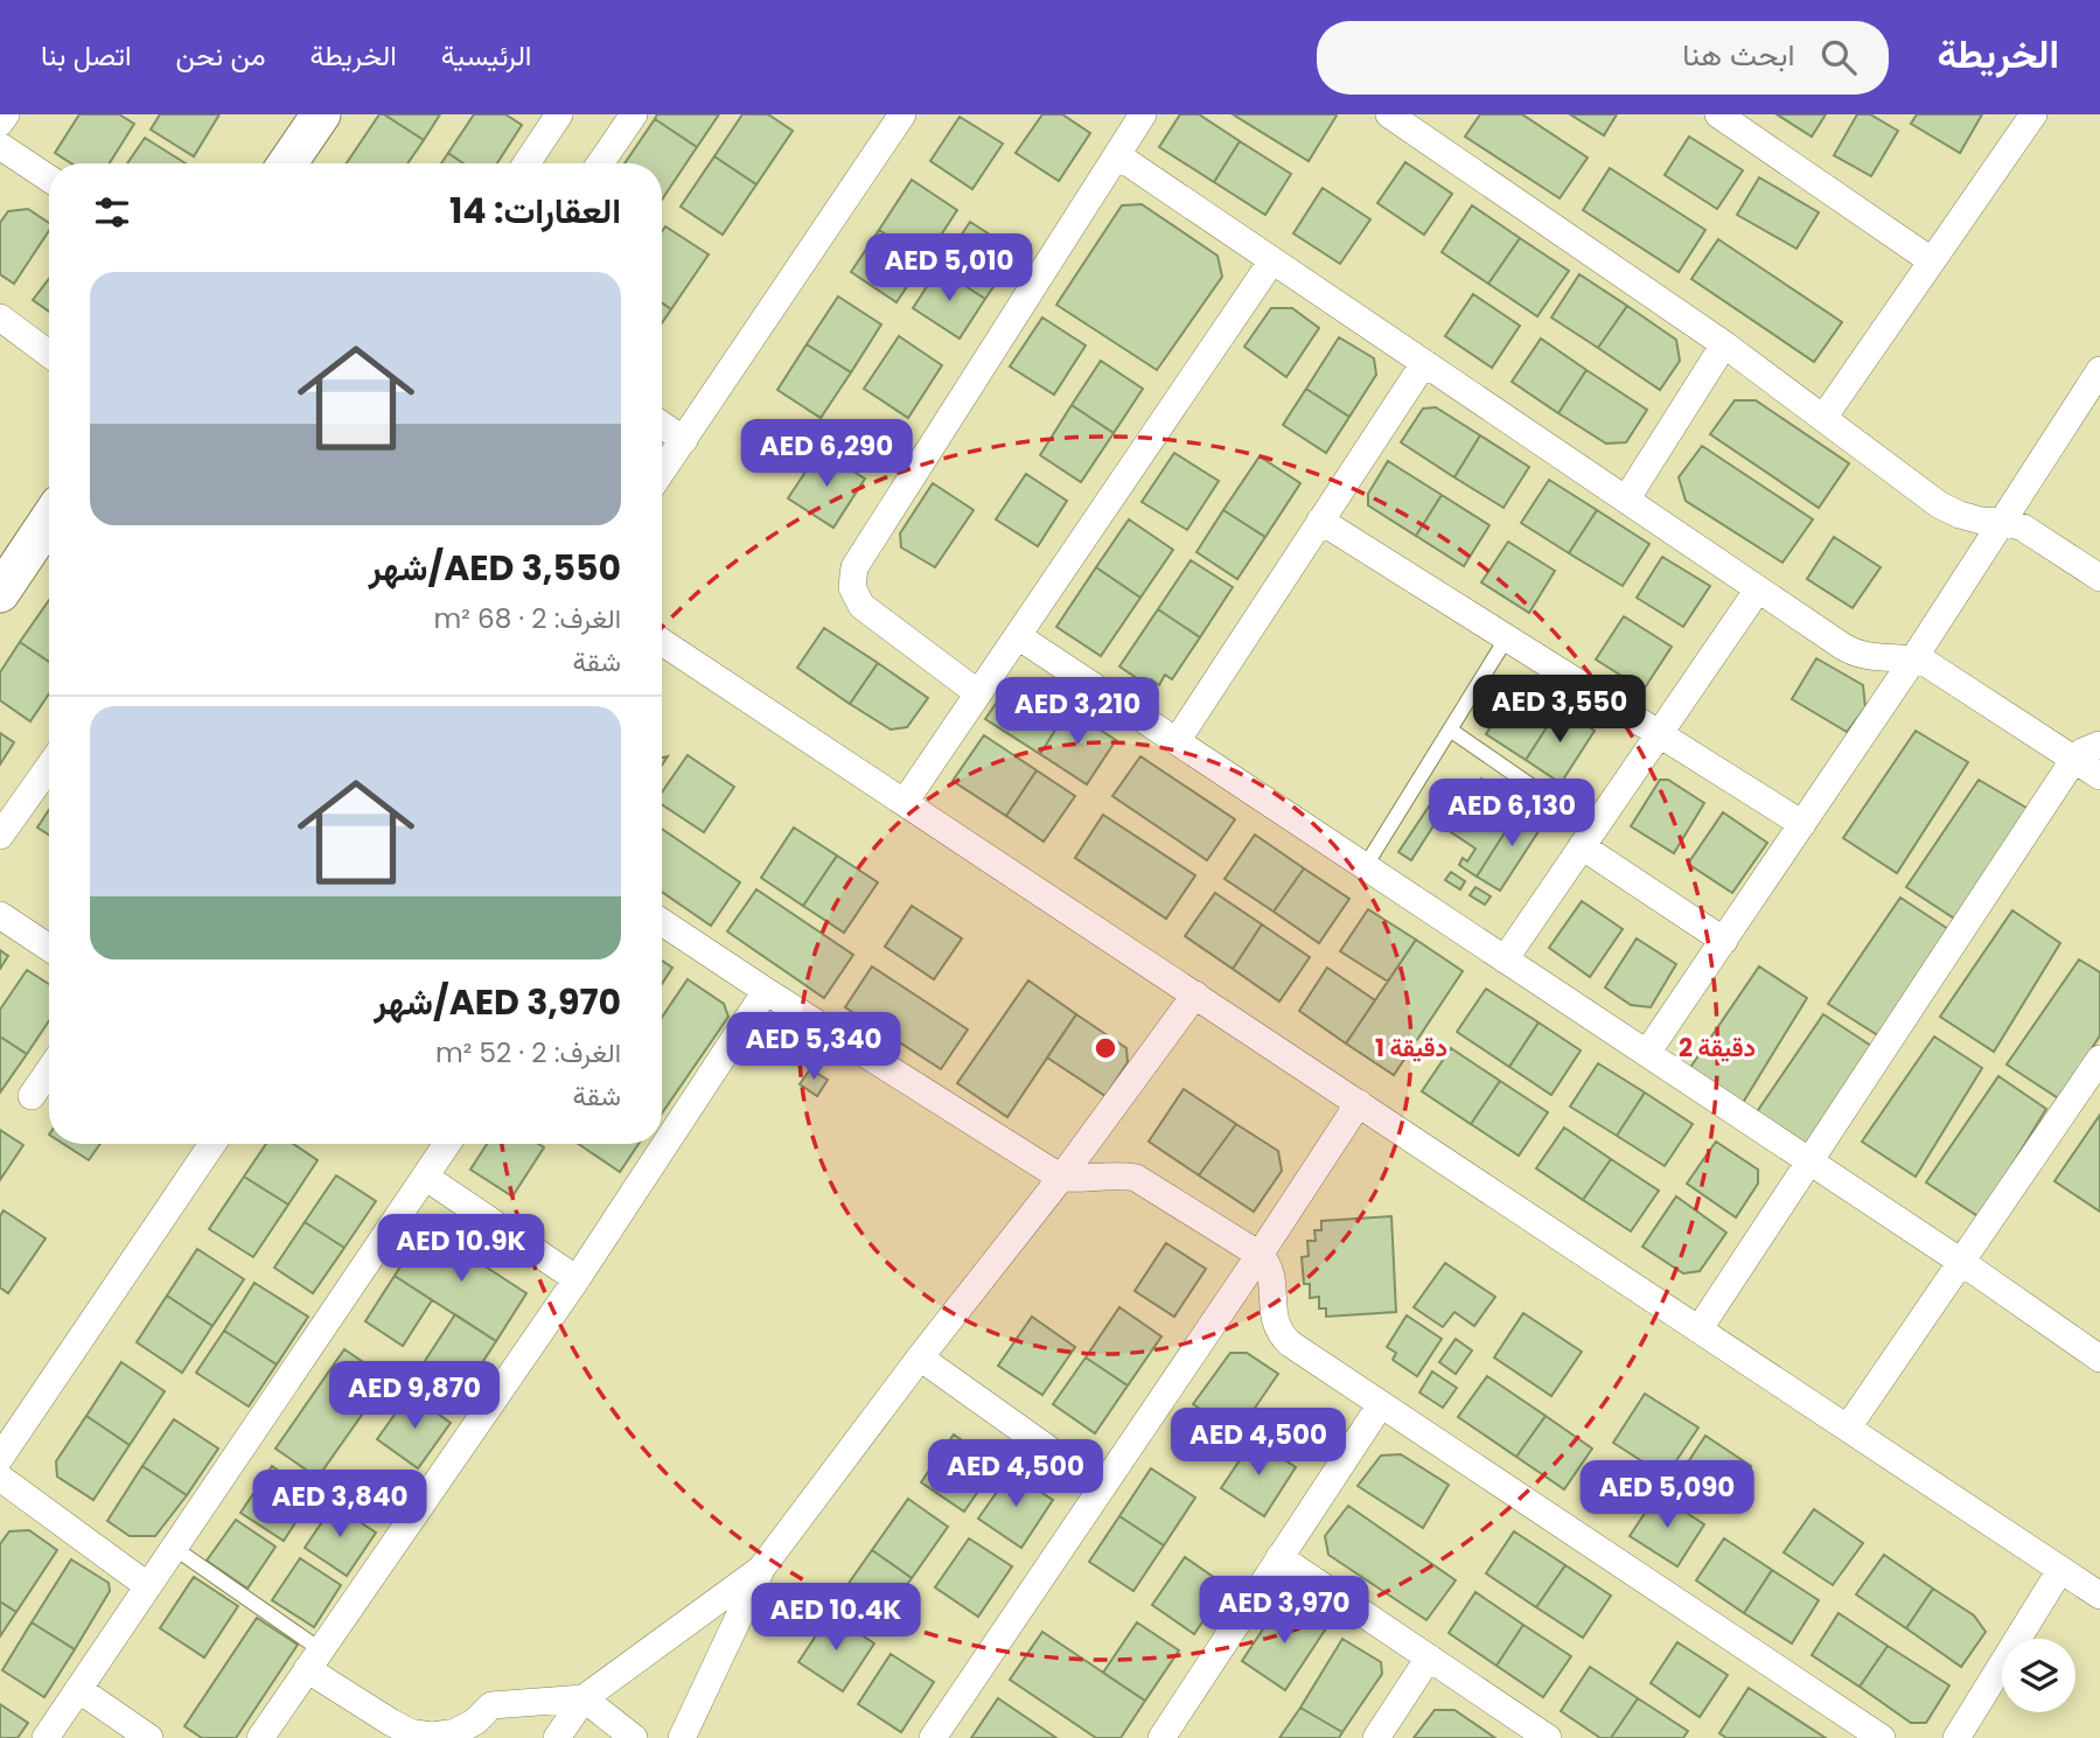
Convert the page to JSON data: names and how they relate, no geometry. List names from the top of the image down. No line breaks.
{"page":{"header":"الخريطة","search":"ابحث هنا","nav":["الرئيسية","الخريطة","من نحن","اتصل بنا"],"heading":"العقارات: 14","price":["AED 5,010","AED 6,290","AED 3,550","AED 3,210","AED 6,130","AED 5,340","AED 10.9K","AED 9,870","AED 4,500","AED 4,500","AED 5,090","AED 3,840","AED 3,970","AED 10.4K"],"list":[{"name":"AED 3,550/شهر","note":"الغرف: 2 · 68 m² · شقة"},{"name":"AED 3,970/شهر","note":"الغرف: 2 · 52 m² · شقة"}]},"rings":["1 دقيقة","2 دقيقة"]}
